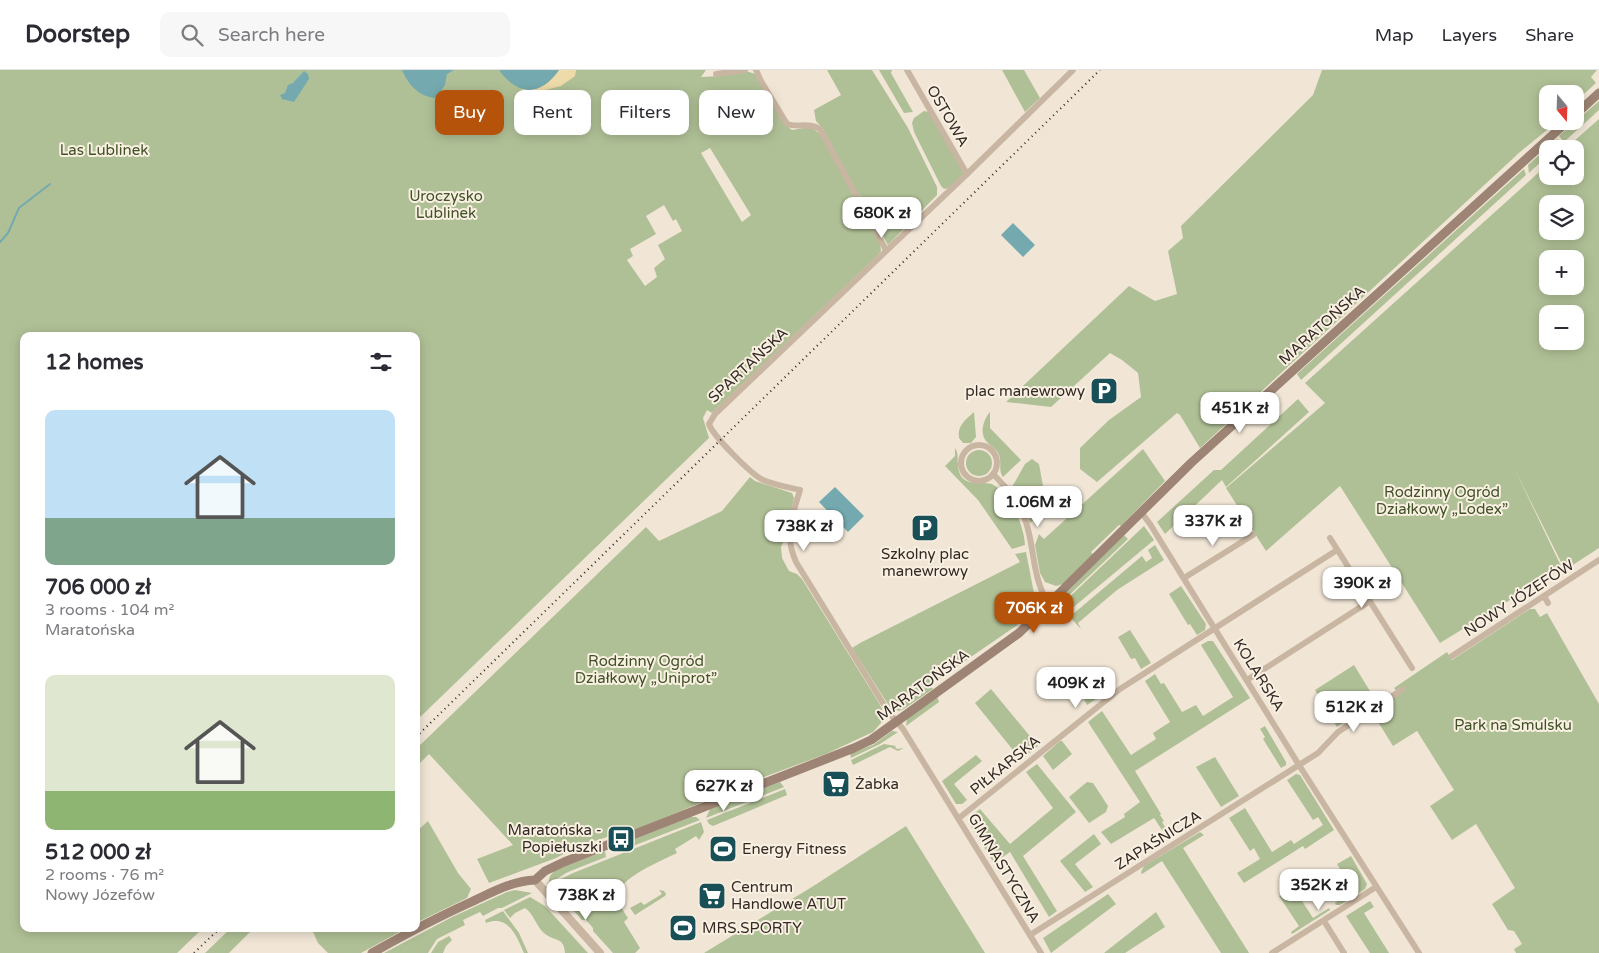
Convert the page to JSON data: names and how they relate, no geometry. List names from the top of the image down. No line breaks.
{"streets":{"main road":["MARATOŃSKA"],"street":["OSTOWA","SPARTAŃSKA","NOWY JÓZEFÓW","KOLARSKA","PIŁKARSKA","ZAPAŚNICZA","GIMNASTYCZNA"]},"crossings":[["OSTOWA","SPARTAŃSKA"],["MARATOŃSKA","KOLARSKA"],["MARATOŃSKA","GIMNASTYCZNA"],["SPARTAŃSKA","GIMNASTYCZNA"],["KOLARSKA","PIŁKARSKA"],["KOLARSKA","ZAPAŚNICZA"],["PIŁKARSKA","GIMNASTYCZNA"],["ZAPAŚNICZA","GIMNASTYCZNA"]],"parks":["Las Lublinek","Uroczysko Lublinek","Rodzinny Ogród Działkowy „Lodex”","Rodzinny Ogród Działkowy „Uniprot”","Park na Smulsku"],"places":{"parking":["plac manewrowy","Szkolny plac manewrowy"],"supermarket":["Żabka","Centrum Handlowe ATUT"],"bus stop":["Maratońska - Popiełuszki"],"sports":["Energy Fitness","MRS.SPORTY"]},"north":"bottom","page":{"header":"Doorstep","search":"Search here","nav":["Map","Layers","Share"],"map_buttons":["+","−"],"chip":["Buy","Rent","Filters","New"],"price":["680K zł","451K zł","1.06M zł","337K zł","738K zł","390K zł","706K zł","409K zł","512K zł","627K zł","352K zł","738K zł"],"heading":"12 homes","list":[{"name":"706 000 zł","note":"3 rooms · 104 m² · Maratońska"},{"name":"512 000 zł","note":"2 rooms · 76 m² · Nowy Józefów"}]}}
